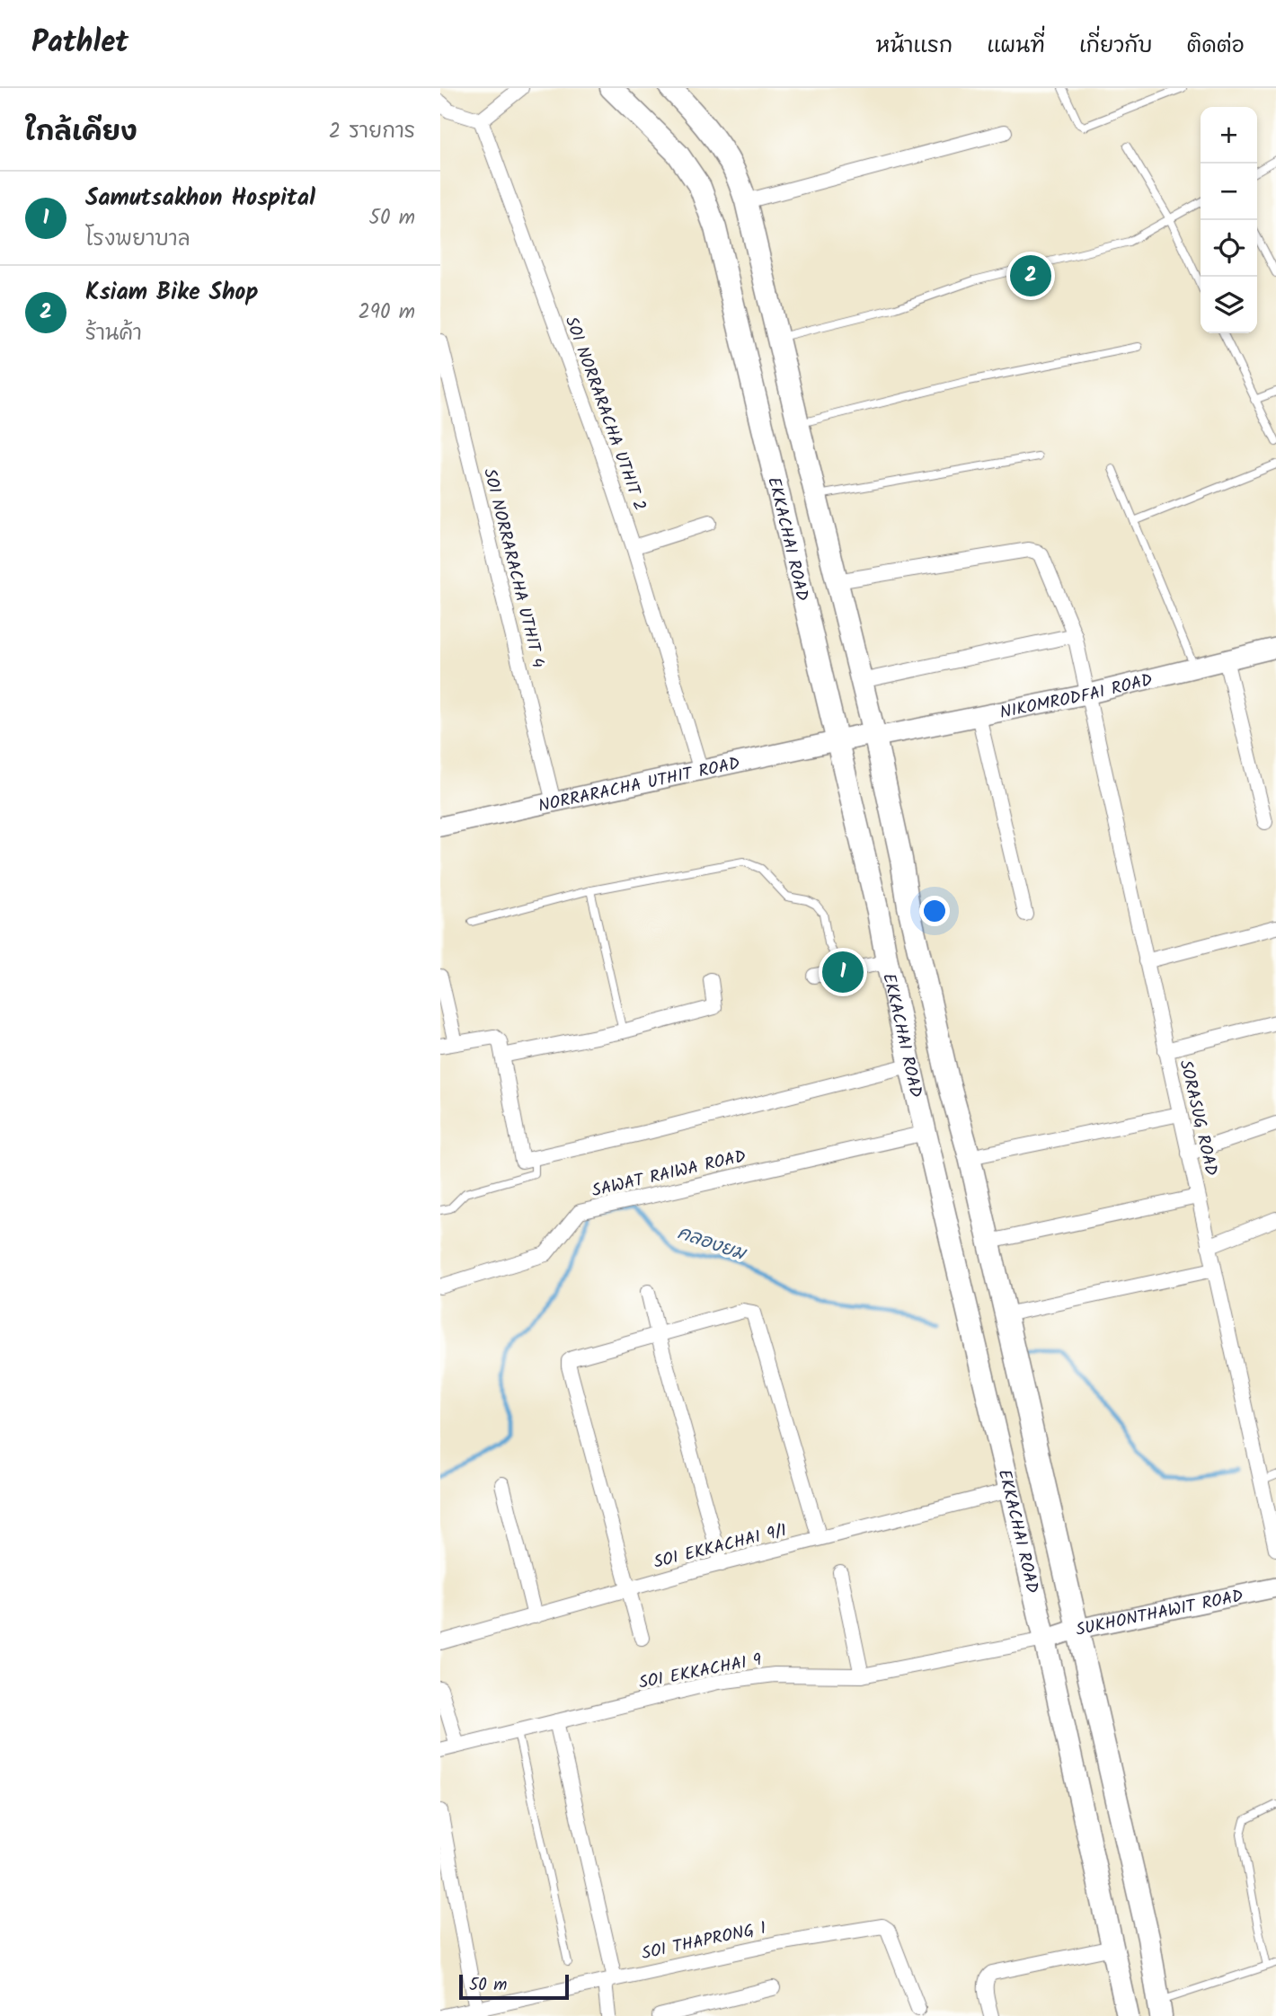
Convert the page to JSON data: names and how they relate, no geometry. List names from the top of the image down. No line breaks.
{"streets":{"main road":["EKKACHAI ROAD"],"street":["SOI NORRARACHA UTHIT 2","SOI NORRARACHA UTHIT 4","NIKOMRODFAI ROAD","NORRARACHA UTHIT ROAD","SORASUG ROAD","SAWAT RAIWA ROAD","SOI EKKACHAI 9/1","SUKHONTHAWIT ROAD","SOI EKKACHAI 9","SOI THAPRONG 1"]},"crossings":[["SOI NORRARACHA UTHIT 2","NORRARACHA UTHIT ROAD"],["EKKACHAI ROAD","NIKOMRODFAI ROAD"],["EKKACHAI ROAD","NORRARACHA UTHIT ROAD"],["EKKACHAI ROAD","SORASUG ROAD"],["EKKACHAI ROAD","SAWAT RAIWA ROAD"],["EKKACHAI ROAD","SOI EKKACHAI 9/1"],["EKKACHAI ROAD","SUKHONTHAWIT ROAD"],["EKKACHAI ROAD","SOI EKKACHAI 9"],["SOI NORRARACHA UTHIT 4","NORRARACHA UTHIT ROAD"],["NIKOMRODFAI ROAD","SORASUG ROAD"],["SUKHONTHAWIT ROAD","SOI EKKACHAI 9"]],"water":["คลองยม"],"scale_bar":"50 m","page":{"header":"Pathlet","nav":["หน้าแรก","แผนที่","เกี่ยวกับ","ติดต่อ"],"heading":["ใกล้เคียง","2 รายการ"],"map_buttons":["+","−"],"list":[{"mark":"1","name":"Samutsakhon Hospital","note":"โรงพยาบาล","value":"50 m"},{"mark":"2","name":"Ksiam Bike Shop","note":"ร้านค้า","value":"290 m"}],"pins":["2","1"],"scale":"50 m"}}
